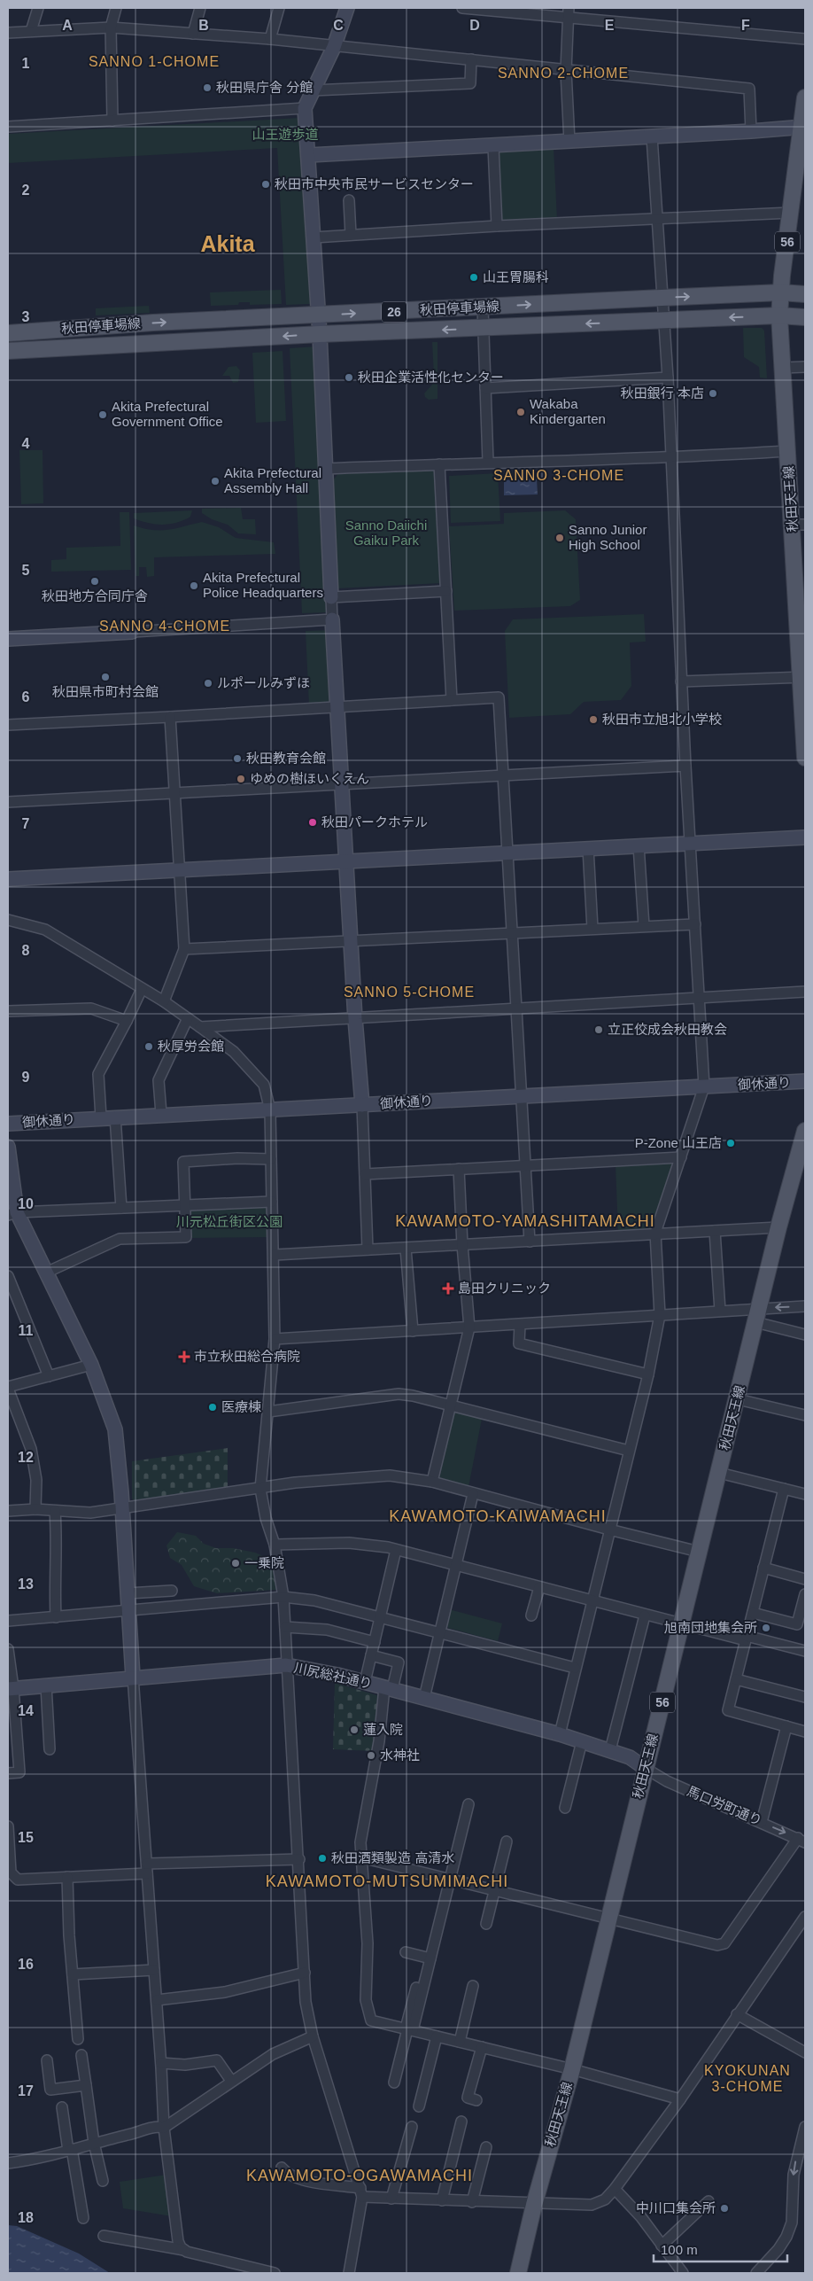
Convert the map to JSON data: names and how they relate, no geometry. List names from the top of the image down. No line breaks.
{"streets":{"main road":["56","秋田停車場線","26","秋田天王線"],"street":["御休通り","川尻総社通り","馬口労町通り"]},"crossings":[["56","秋田停車場線"],["56","秋田天王線"],["秋田停車場線","26"],["秋田停車場線","秋田天王線"],["26","秋田天王線"],["秋田天王線","川尻総社通り"],["秋田天王線","馬口労町通り"],["川尻総社通り","馬口労町通り"]],"districts":["SANNO 1-CHOME","SANNO 2-CHOME","Akita","SANNO 3-CHOME","SANNO 4-CHOME","SANNO 5-CHOME","KAWAMOTO-YAMASHITAMACHI","KAWAMOTO-KAIWAMACHI","KAWAMOTO-MUTSUMIMACHI","KYOKUNAN 3-CHOME","KAWAMOTO-OGAWAMACHI"],"parks":["山王遊歩道","Sanno Daiichi Gaiku Park","川元松丘街区公園"],"places":{"other":["秋田県庁舎 分館","秋田市中央市民サービスセンター","山王胃腸科","秋田企業活性化センター","秋田銀行 本店","Wakaba Kindergarten","Akita Prefectural Government Office","Akita Prefectural Assembly Hall","Sanno Junior High School","秋田地方合同庁舎","Akita Prefectural Police Headquarters","秋田県市町村会館","ルポールみずほ","秋田市立旭北小学校","秋田教育会館","ゆめの樹ほいくえん","秋田パークホテル","立正佼成会秋田教会","秋厚労会館","P-Zone 山王店","医療棟","一乗院","旭南団地集会所","蓮入院","水神社","秋田酒類製造 高清水","中川口集会所"],"health":["島田クリニック","市立秋田総合病院"]},"scale_bar":"100 m","grid":{"columns":["A","B","C","D","E","F"],"rows":["1","2","3","4","5","6","7","8","9","10","11","12","13","14","15","16","17","18"]}}
